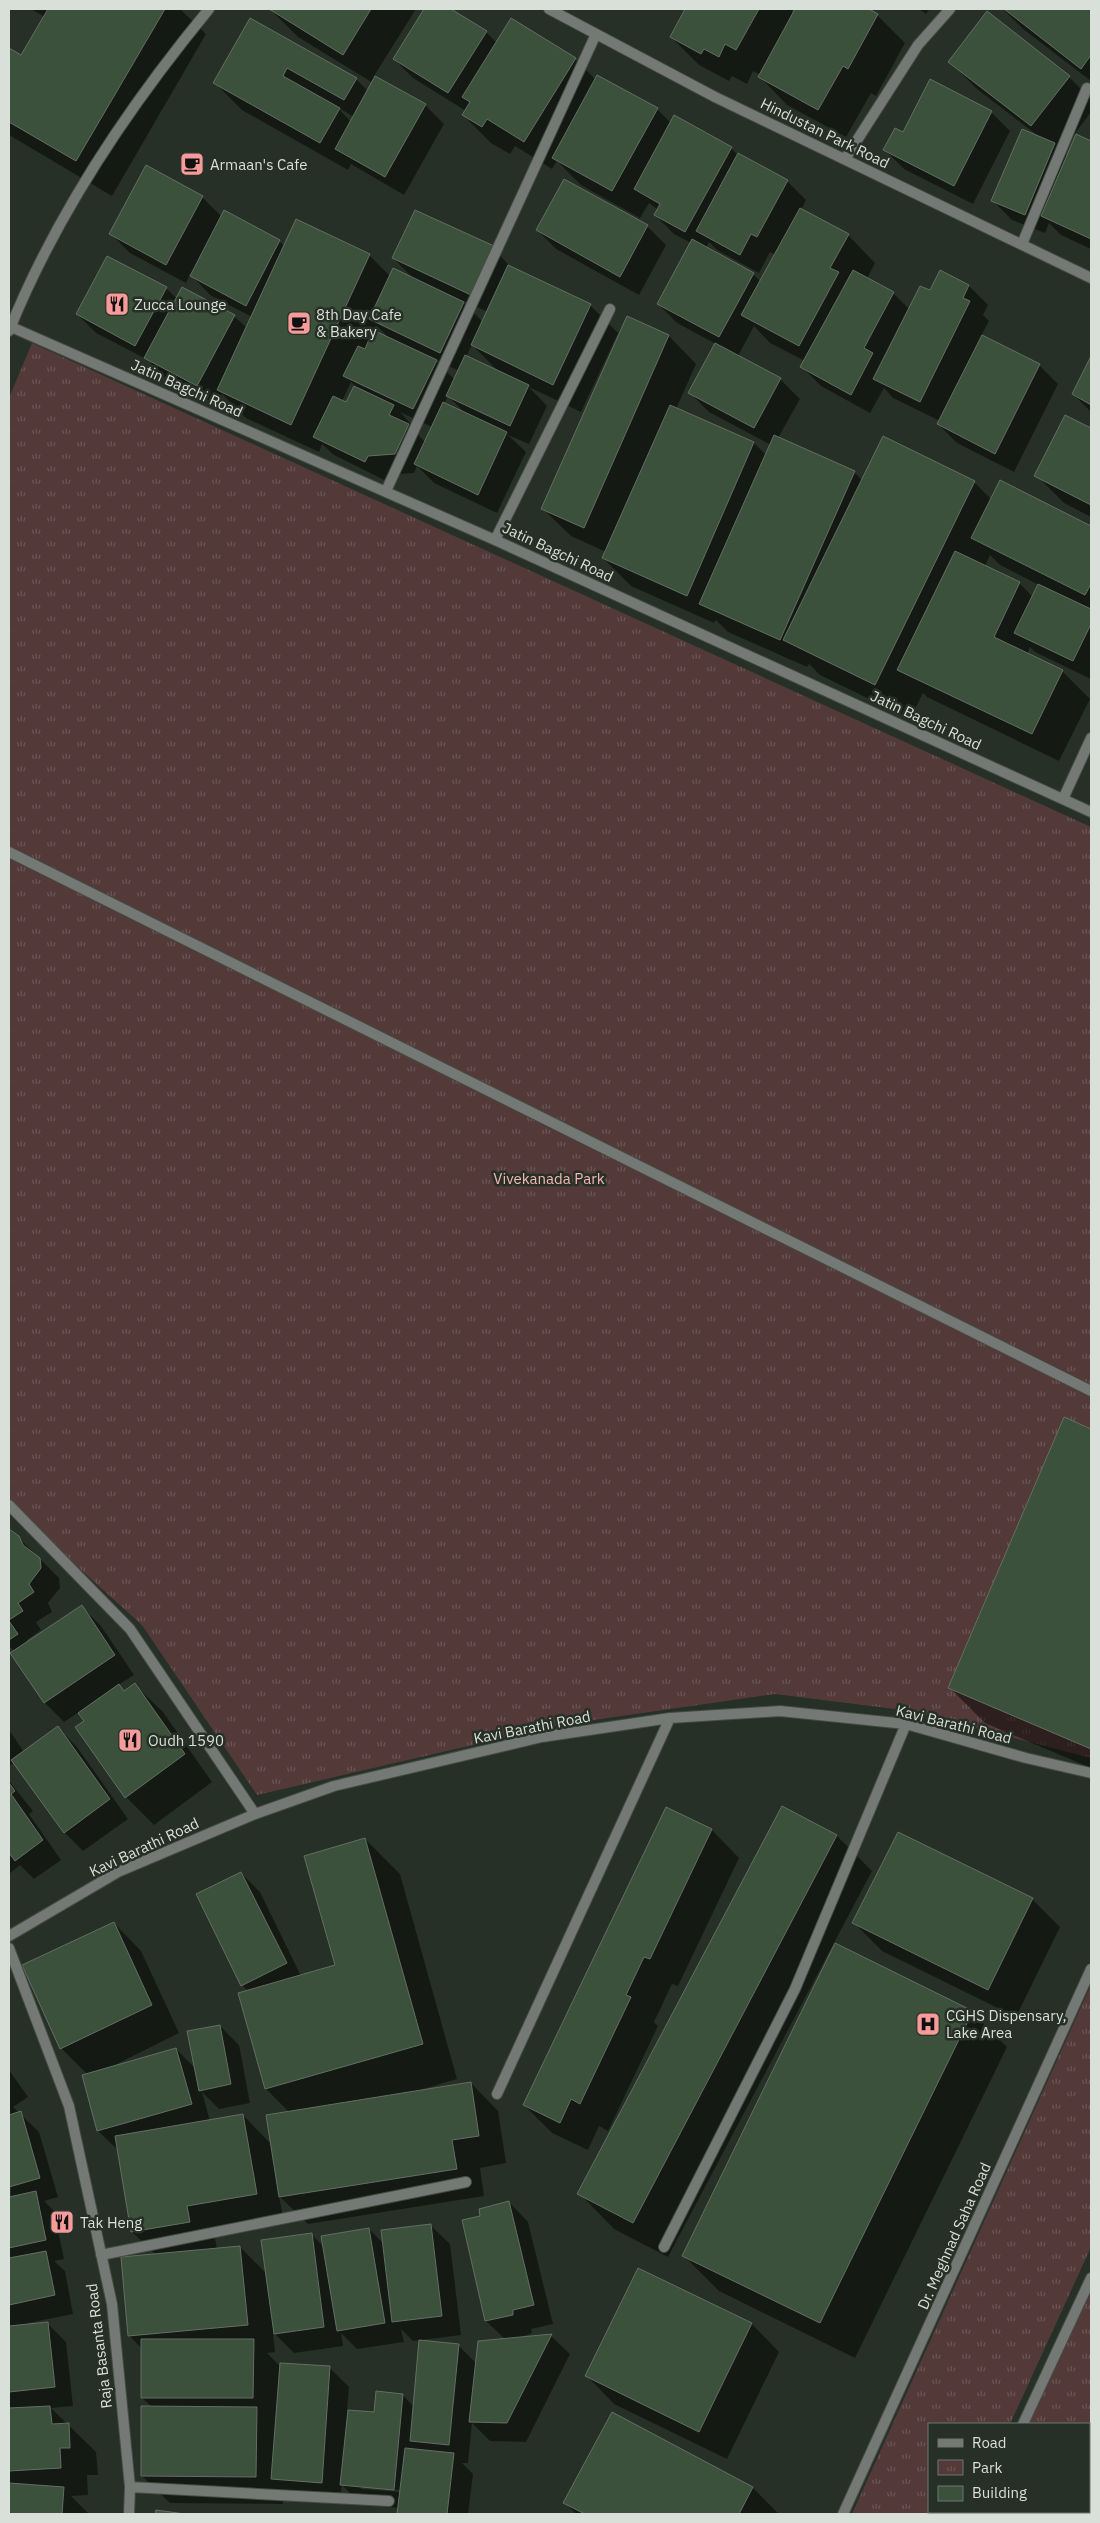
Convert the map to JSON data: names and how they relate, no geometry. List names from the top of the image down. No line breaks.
{"streets":{"street":["Hindustan Park Road","Jatin Bagchi Road","Kavi Barathi Road","Dr. Meghnad Saha Road","Raja Basanta Road"]},"parks":["Vivekanada Park"],"places":{"cafe":["Armaan's Cafe","8th Day Cafe & Bakery"],"restaurant":["Zucca Lounge","Oudh 1590","Tak Heng"],"hospital":["CGHS Dispensary, Lake Area"]},"legend":["Road","Park","Building"]}
